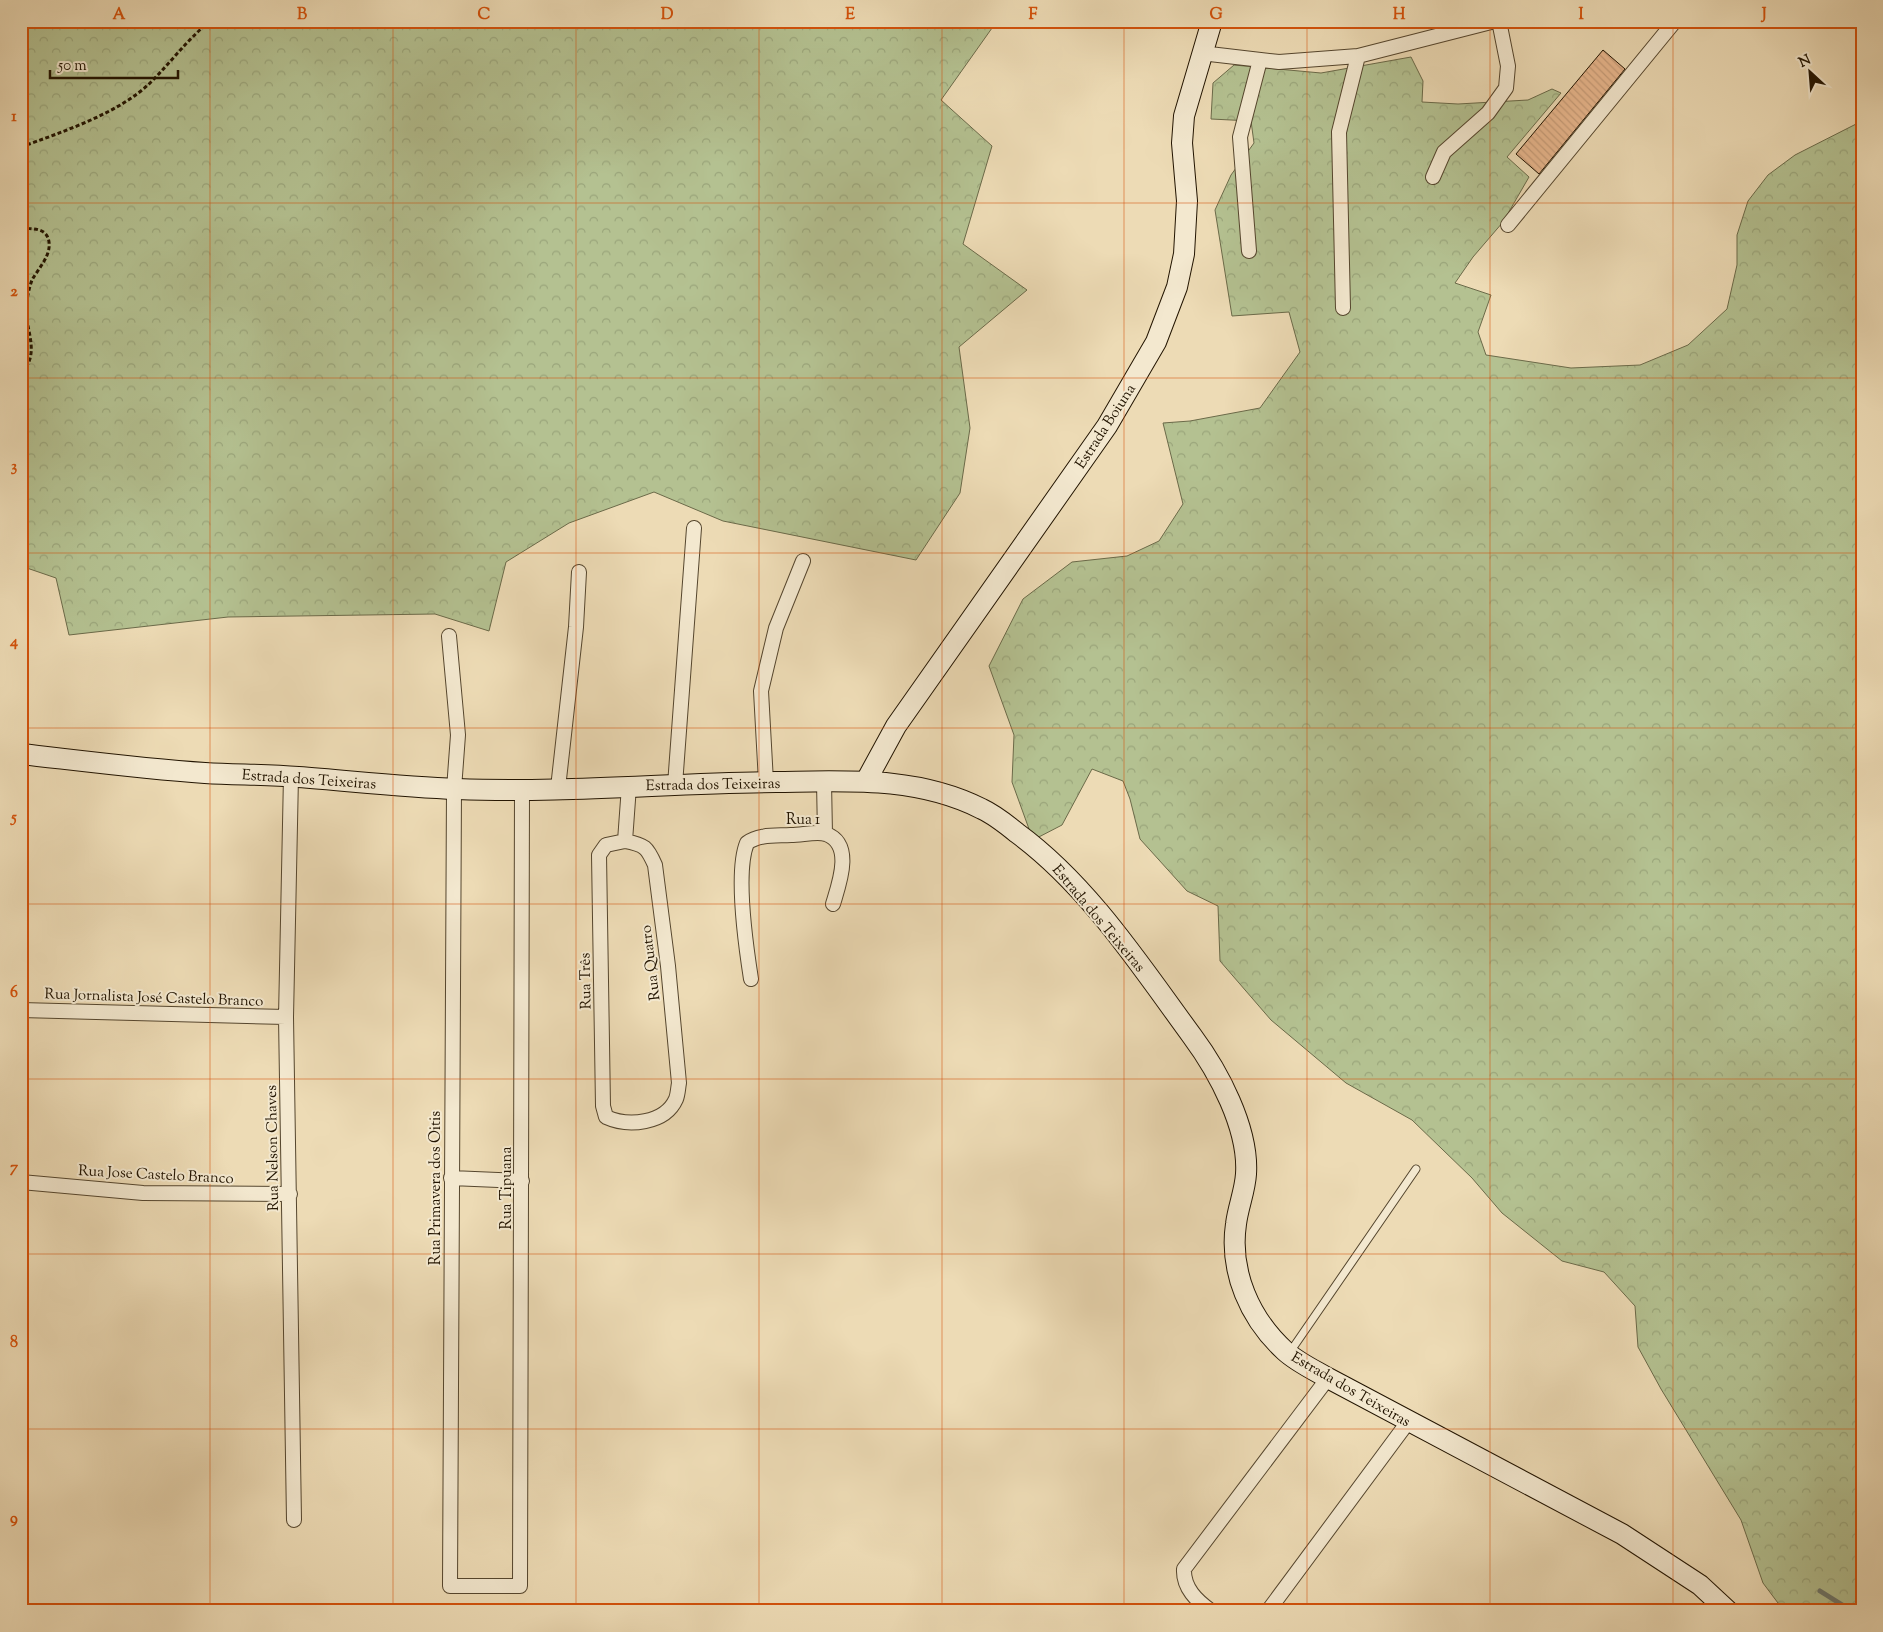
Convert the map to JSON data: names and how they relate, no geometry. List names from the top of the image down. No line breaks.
{"streets":{"street":["Estrada Boiuna","Estrada dos Teixeiras","Rua 1","Rua Quatro","Rua Três","Rua Jornalista José Castelo Branco","Rua Nelson Chaves","Rua Jose Castelo Branco","Rua Primavera dos Oitis","Rua Tipuana"]},"crossings":[["Estrada Boiuna","Estrada dos Teixeiras"],["Estrada dos Teixeiras","Rua Nelson Chaves"],["Estrada dos Teixeiras","Rua Primavera dos Oitis"],["Estrada dos Teixeiras","Rua Tipuana"],["Rua Quatro","Rua Três"],["Rua Jornalista José Castelo Branco","Rua Nelson Chaves"],["Rua Nelson Chaves","Rua Jose Castelo Branco"],["Rua Primavera dos Oitis","Rua Tipuana"]],"scale_bar":"50 m","north":"top left","grid":{"columns":["A","B","C","D","E","F","G","H","I","J"],"rows":["1","2","3","4","5","6","7","8","9"]}}
